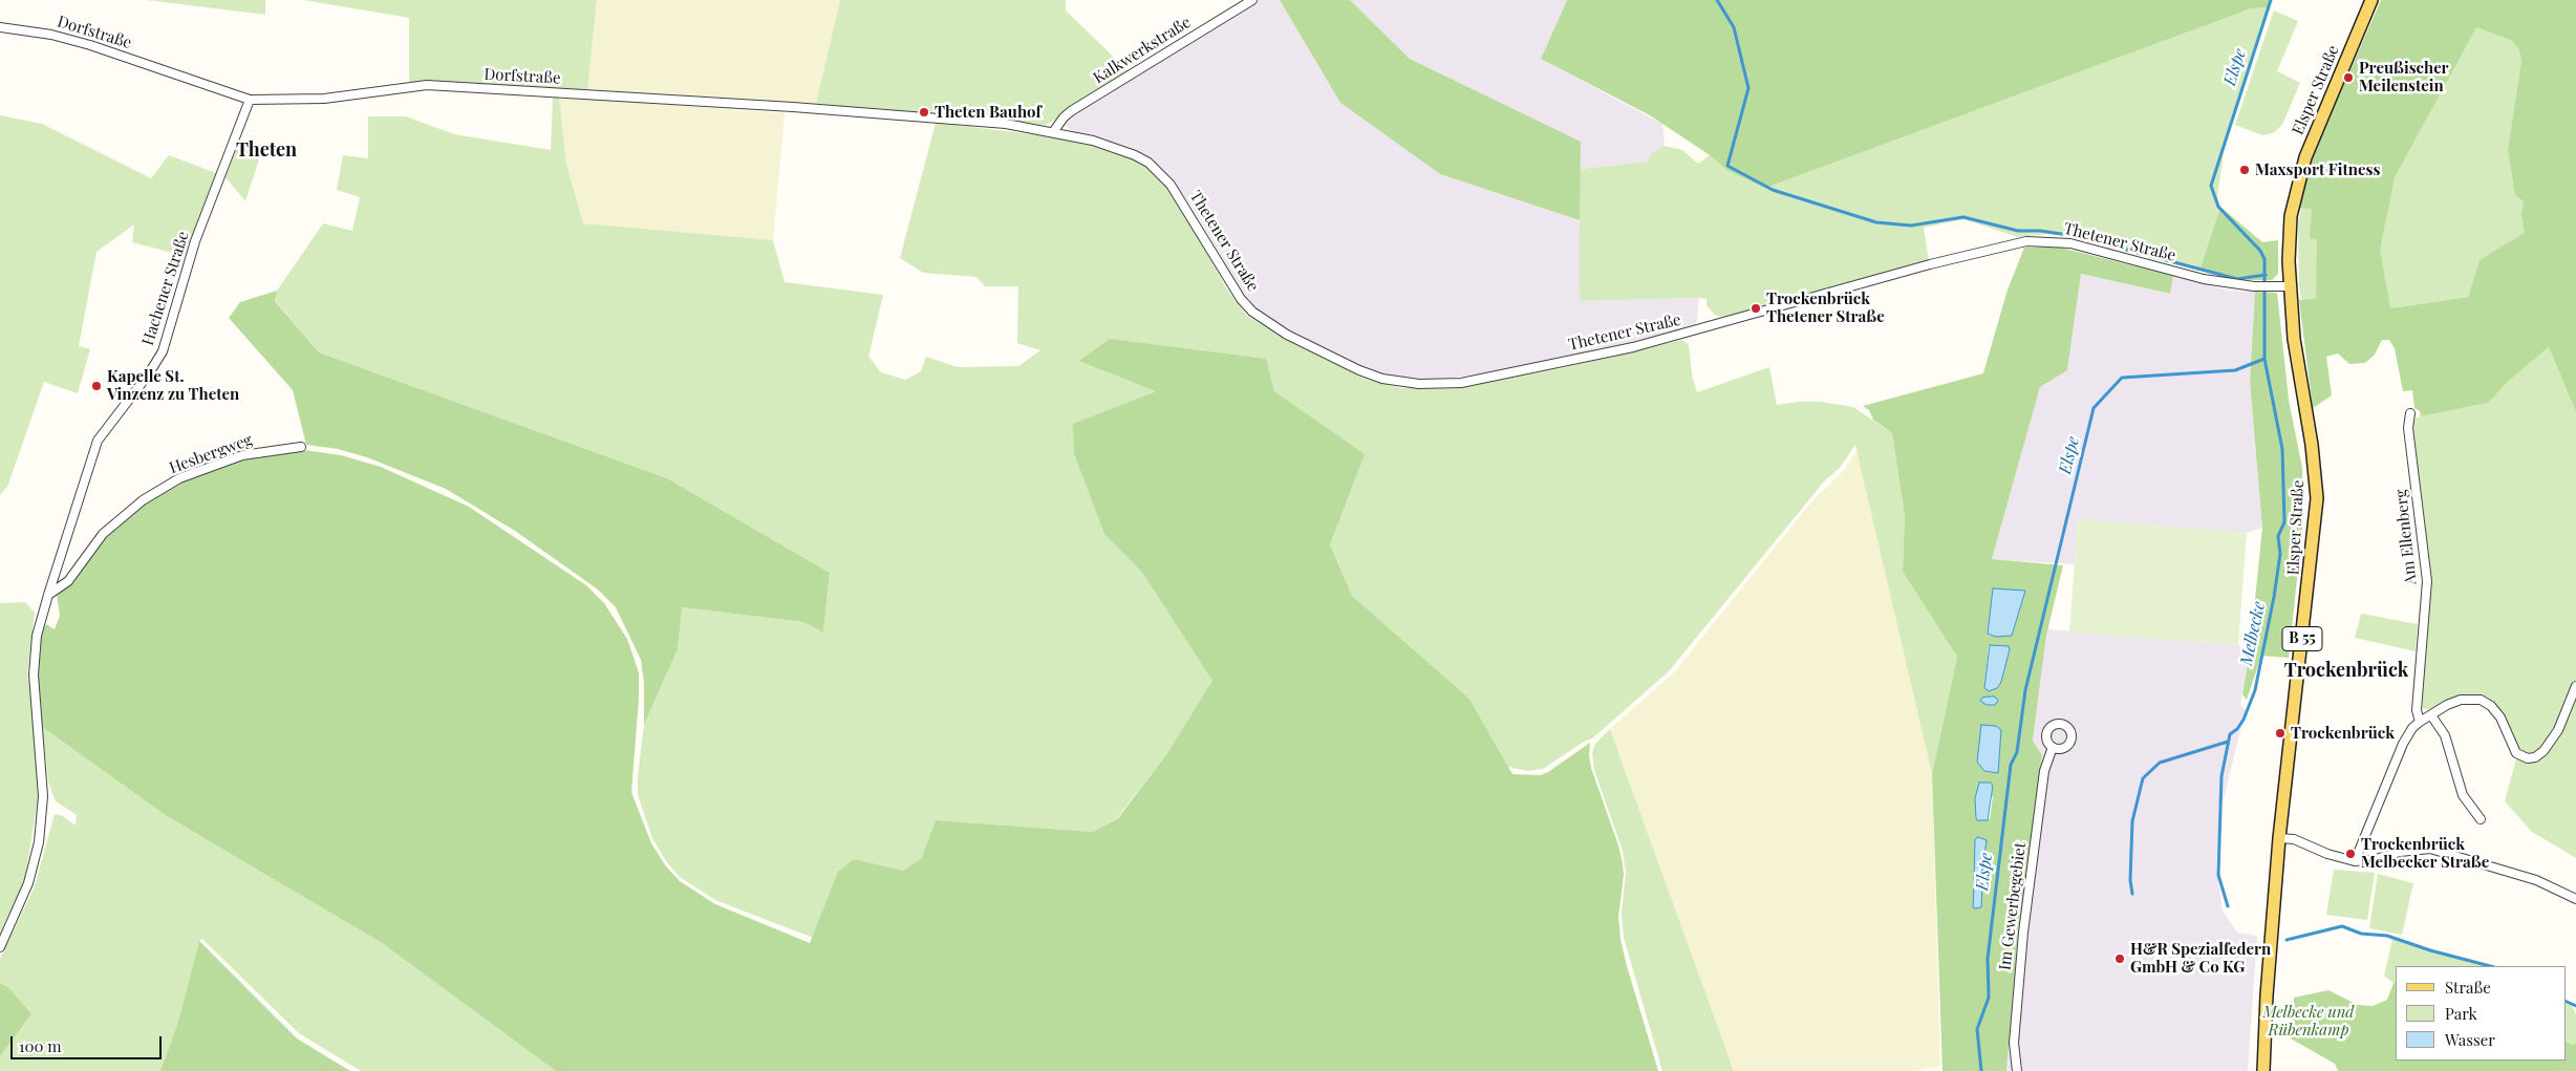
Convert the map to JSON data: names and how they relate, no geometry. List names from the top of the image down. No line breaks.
{"streets":{"main road":["Elsper Straße","B 55"],"street":["Dorfstraße","Kalkwerkstraße","Thetener Straße","Hachener Straße","Hesbergweg","Am Ellenberg","Im Gewerbegebiet"]},"crossings":[["Dorfstraße","Kalkwerkstraße"],["Dorfstraße","Thetener Straße"],["Dorfstraße","Hachener Straße"],["Kalkwerkstraße","Thetener Straße"],["Elsper Straße","Thetener Straße"],["Hachener Straße","Hesbergweg"]],"districts":["Theten","Trockenbrück"],"water":["Elspe","Melbecke"],"parks":["Melbecke und Rübenkamp"],"places":["Preußischer Meilenstein","Theten Bauhof","Maxsport Fitness","Trockenbrück Thetener Straße","Kapelle St. Vinzenz zu Theten","Trockenbrück","Trockenbrück Melbecker Straße","H&R Spezialfedern GmbH & Co KG"],"legend":["Straße","Park","Wasser"],"scale_bar":"100 m"}
